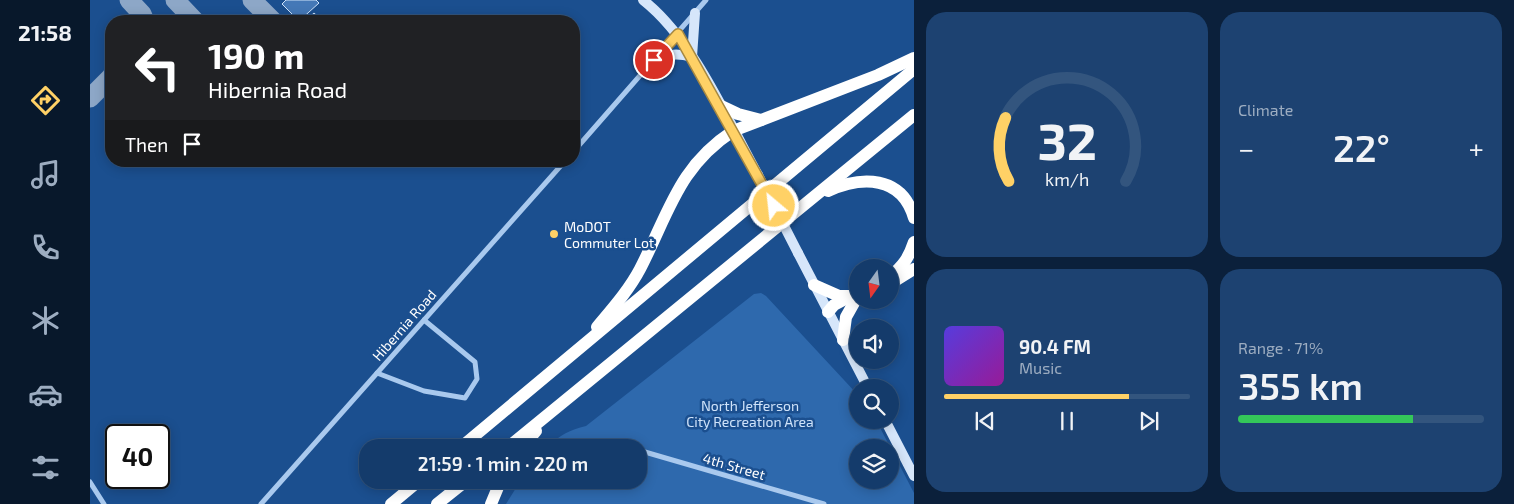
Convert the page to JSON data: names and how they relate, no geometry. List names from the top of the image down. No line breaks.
{"streets":{"street":["Hibernia Road","4th Street"]},"parks":["North Jefferson City Recreation Area"],"places":["MoDOT Commuter Lot"],"north":"bottom","page":{"tabs":"21:58","tile":["Climate",["Range · 71%","355 km"]],"turn":["190 m","Hibernia Road"],"then":"Then","heat":["−","22°","+"],"song":["90.4 FM","Music"],"limit":"40","trip":"21:59 · 1 min · 220 m","gauge":["32","km/h"]}}
